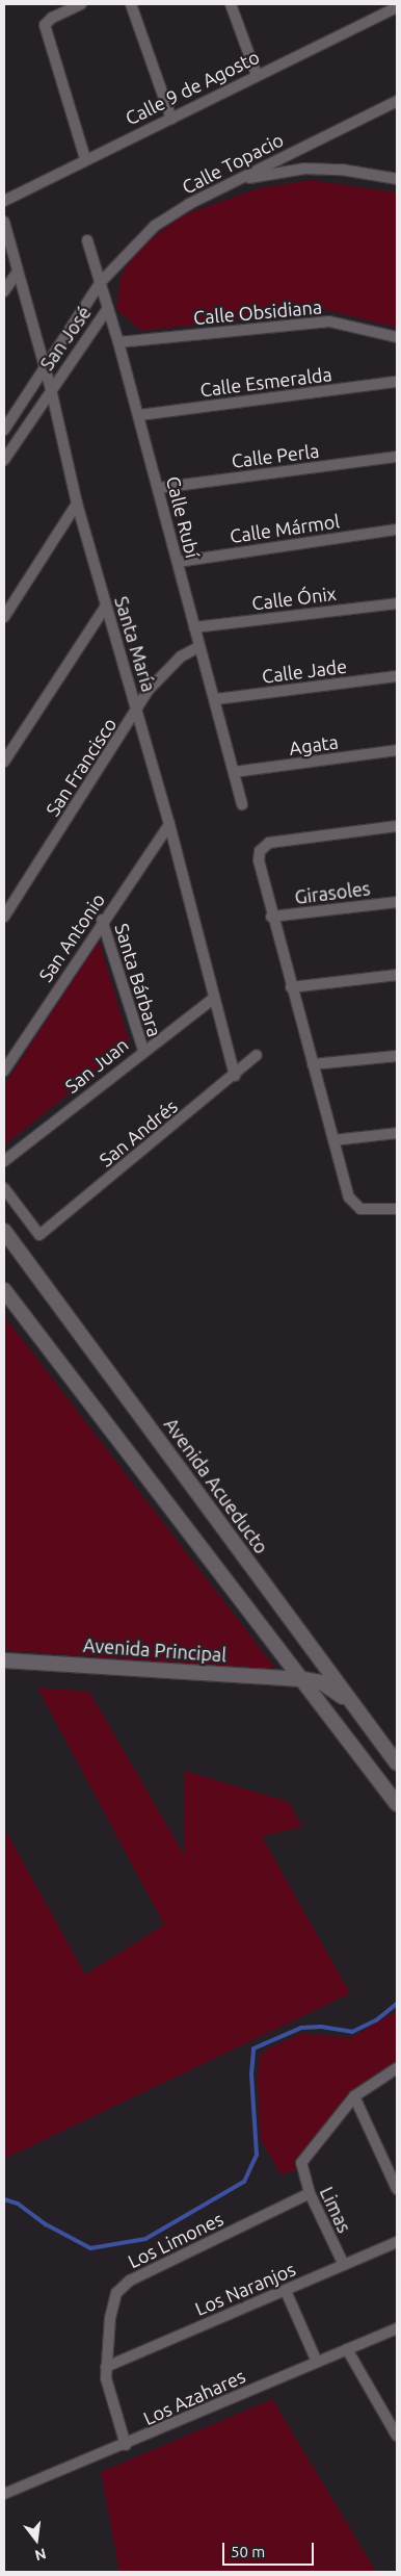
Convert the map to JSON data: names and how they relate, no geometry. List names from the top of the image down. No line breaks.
{"streets":{"street":["Calle 9 de Agosto","Calle Topacio","Calle Obsidiana","San José","Calle Esmeralda","Calle Perla","Calle Rubí","Calle Mármol","Calle Ónix","Santa María","Calle Jade","Agata","San Francisco","Girasoles","San Antonio","Santa Bárbara","San Juan","San Andrés","Avenida Acueducto","Avenida Principal","Limas","Los Limones","Los Naranjos","Los Azahares"]},"crossings":[["Calle Topacio","Calle Rubí"],["Calle Topacio","Santa María"],["Calle Obsidiana","Calle Rubí"],["San José","Calle Rubí"],["San José","Santa María"],["Calle Esmeralda","Calle Rubí"],["Calle Perla","Calle Rubí"],["Calle Rubí","Calle Mármol"],["Calle Rubí","Calle Ónix"],["Calle Rubí","Calle Jade"],["Calle Rubí","Agata"],["Calle Rubí","San Francisco"],["Santa María","San Francisco"],["Santa María","San Antonio"],["Santa María","San Juan"],["Santa María","San Andrés"],["San Antonio","Santa Bárbara"],["Santa Bárbara","San Juan"],["Avenida Acueducto","Avenida Principal"],["Limas","Los Limones"],["Limas","Los Naranjos"],["Los Limones","Los Naranjos"],["Los Limones","Los Azahares"]],"scale_bar":"50 m","north":"bottom"}
